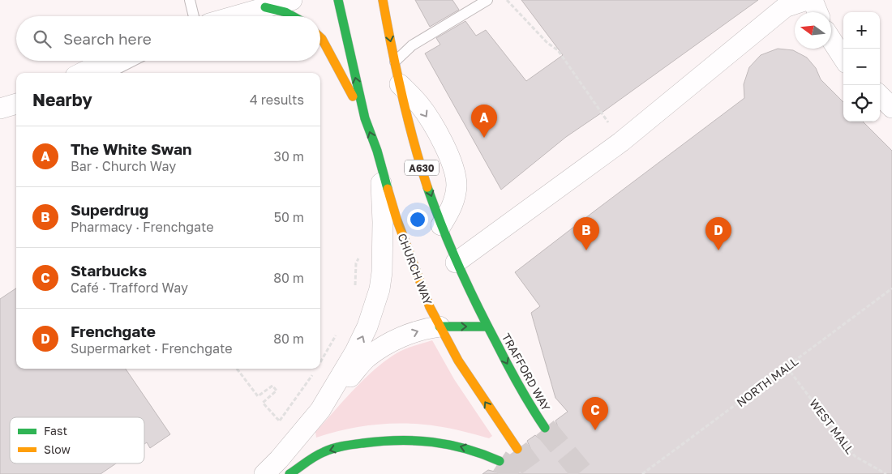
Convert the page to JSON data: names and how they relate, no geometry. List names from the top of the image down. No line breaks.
{"streets":{"main road":["A630","CHURCH WAY","TRAFFORD WAY"],"path":["NORTH MALL","WEST MALL"]},"crossings":[["A630","TRAFFORD WAY"],["NORTH MALL","WEST MALL"]],"one_way":["TRAFFORD WAY"],"legend":["Fast","Slow"],"north":"left","page":{"map_buttons":["+","−"],"search":"Search here","heading":["Nearby","4 results"],"pins":["A","B","D","C"],"list":[{"mark":"A","name":"The White Swan","note":"Bar · Church Way","value":"30 m"},{"mark":"B","name":"Superdrug","note":"Pharmacy · Frenchgate","value":"50 m"},{"mark":"C","name":"Starbucks","note":"Café · Trafford Way","value":"80 m"},{"mark":"D","name":"Frenchgate","note":"Supermarket · Frenchgate","value":"80 m"}]}}
